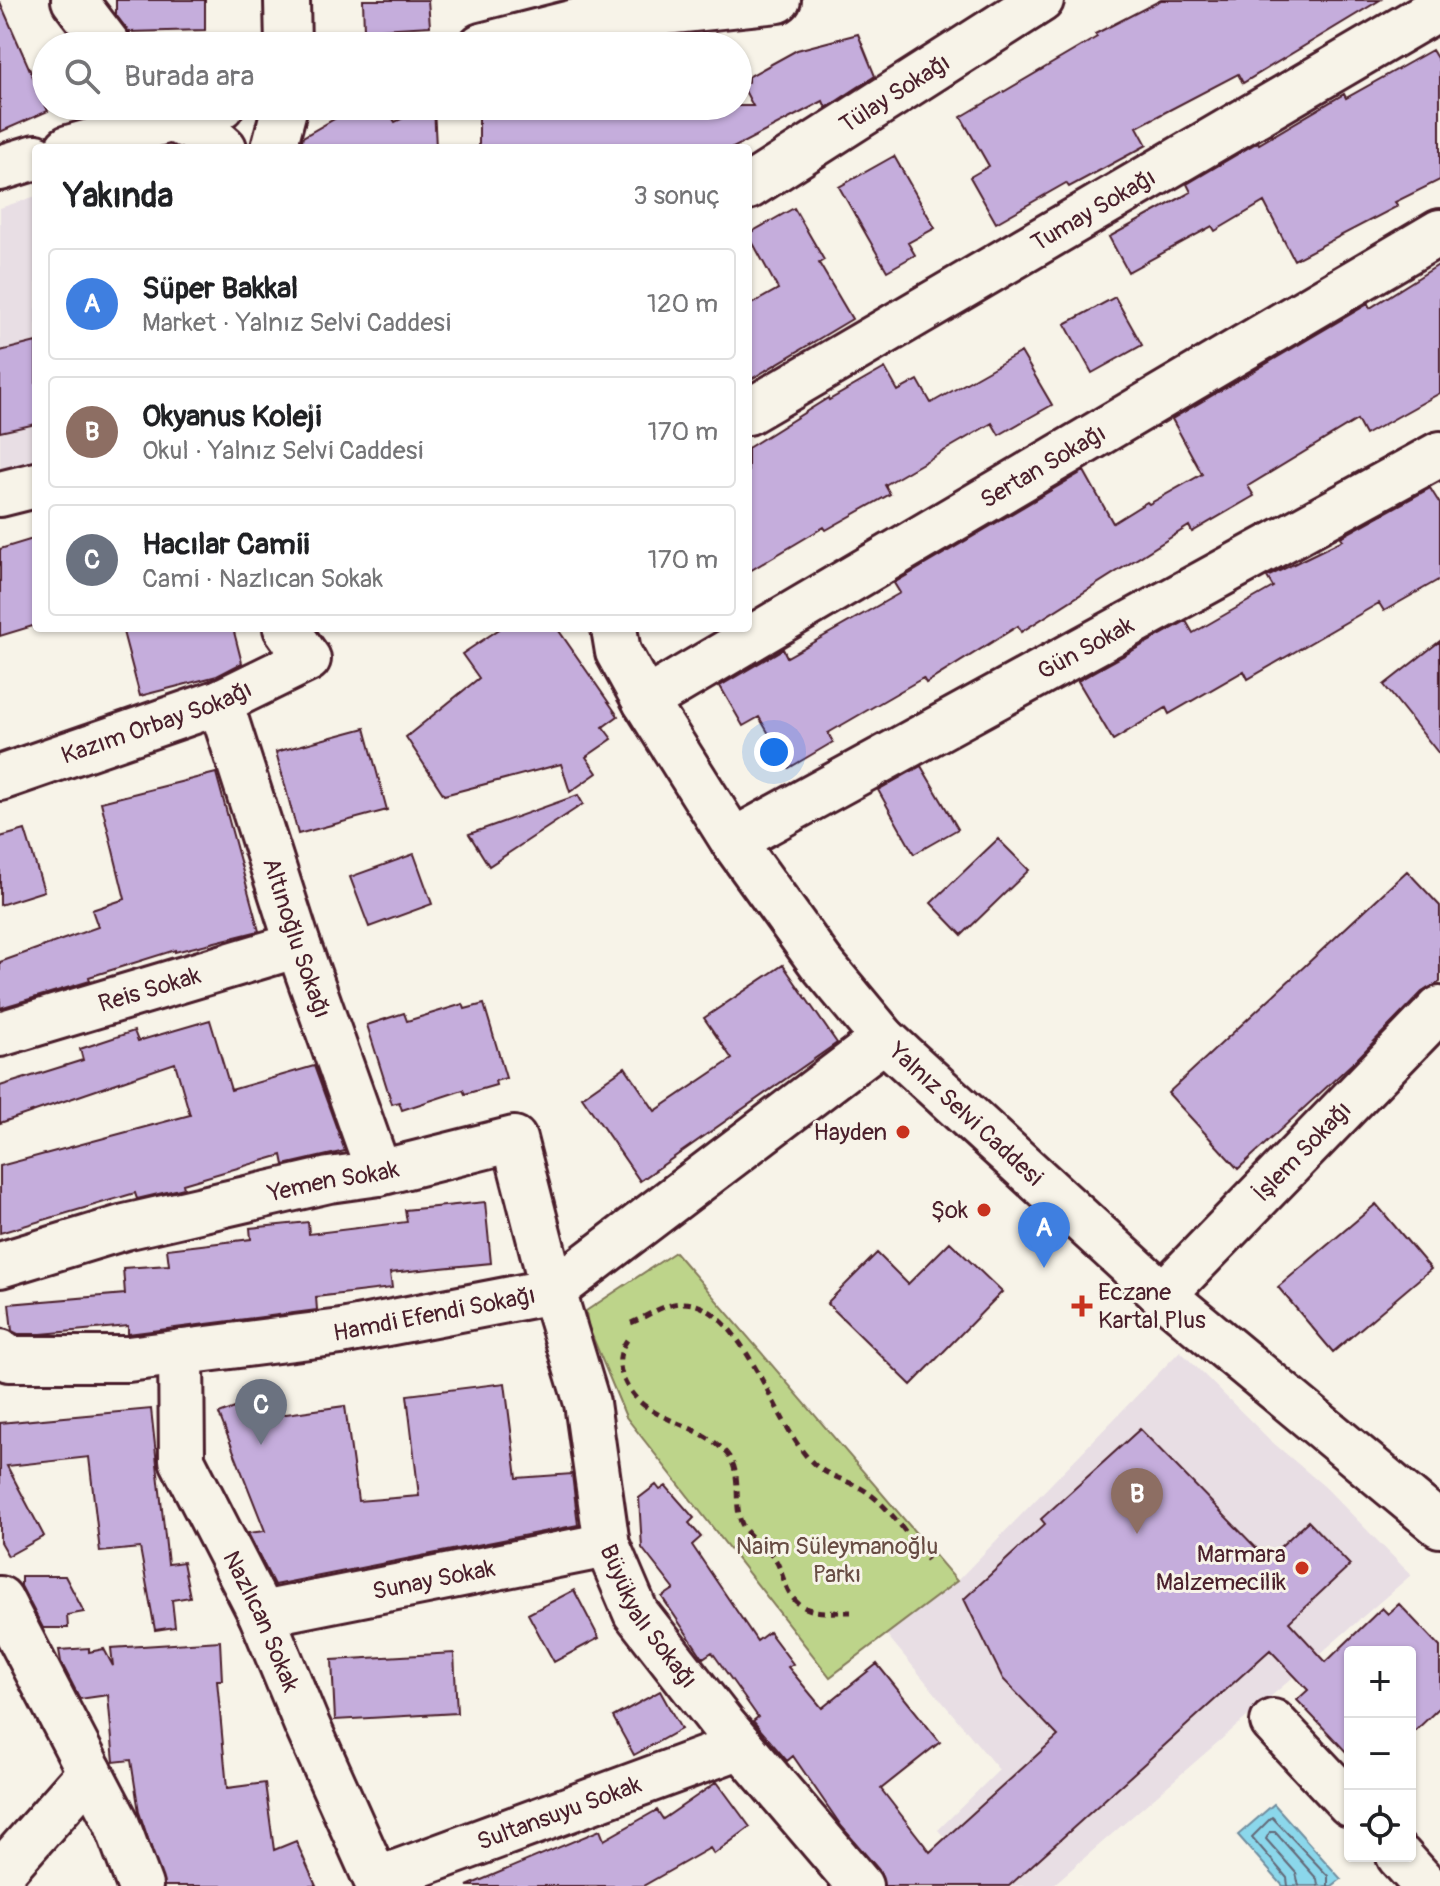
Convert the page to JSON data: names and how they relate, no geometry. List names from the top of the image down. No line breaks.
{"streets":{"street":["Tülay Sokağı","Tumay Sokağı","Sertan Sokağı","Gün Sokak","Kazım Orbay Sokağı","Altınoğlu Sokağı","Reis Sokak","Yalnız Selvi Caddesi","İşlem Sokağı","Yemen Sokak","Hamdi Efendi Sokağı","Sunay Sokak","Büyükyalı Sokağı","Nazlıcan Sokak","Sultansuyu Sokak"]},"crossings":[["Sertan Sokağı","Yalnız Selvi Caddesi"],["Gün Sokak","Yalnız Selvi Caddesi"],["Kazım Orbay Sokağı","Altınoğlu Sokağı"],["Altınoğlu Sokağı","Reis Sokak"],["Altınoğlu Sokağı","Yemen Sokak"],["Yalnız Selvi Caddesi","İşlem Sokağı"],["Yalnız Selvi Caddesi","Hamdi Efendi Sokağı"],["Yemen Sokak","Hamdi Efendi Sokağı"],["Yemen Sokak","Büyükyalı Sokağı"],["Hamdi Efendi Sokağı","Büyükyalı Sokağı"],["Hamdi Efendi Sokağı","Nazlıcan Sokak"],["Sunay Sokak","Büyükyalı Sokağı"],["Sunay Sokak","Nazlıcan Sokak"],["Büyükyalı Sokağı","Sultansuyu Sokak"],["Nazlıcan Sokak","Sultansuyu Sokak"]],"parks":["Naim Süleymanoğlu Parkı"],"places":{"other":["Hayden","Şok","Marmara Malzemecilik"],"health":["Eczane Kartal Plus"]},"page":{"search":"Burada ara","heading":["Yakında","3 sonuç"],"list":[{"mark":"A","name":"Süper Bakkal","note":"Market · Yalnız Selvi Caddesi","value":"120 m"},{"mark":"B","name":"Okyanus Koleji","note":"Okul · Yalnız Selvi Caddesi","value":"170 m"},{"mark":"C","name":"Hacılar Camii","note":"Cami · Nazlıcan Sokak","value":"170 m"}],"pins":["A","C","B"],"map_buttons":["+","−"]}}
